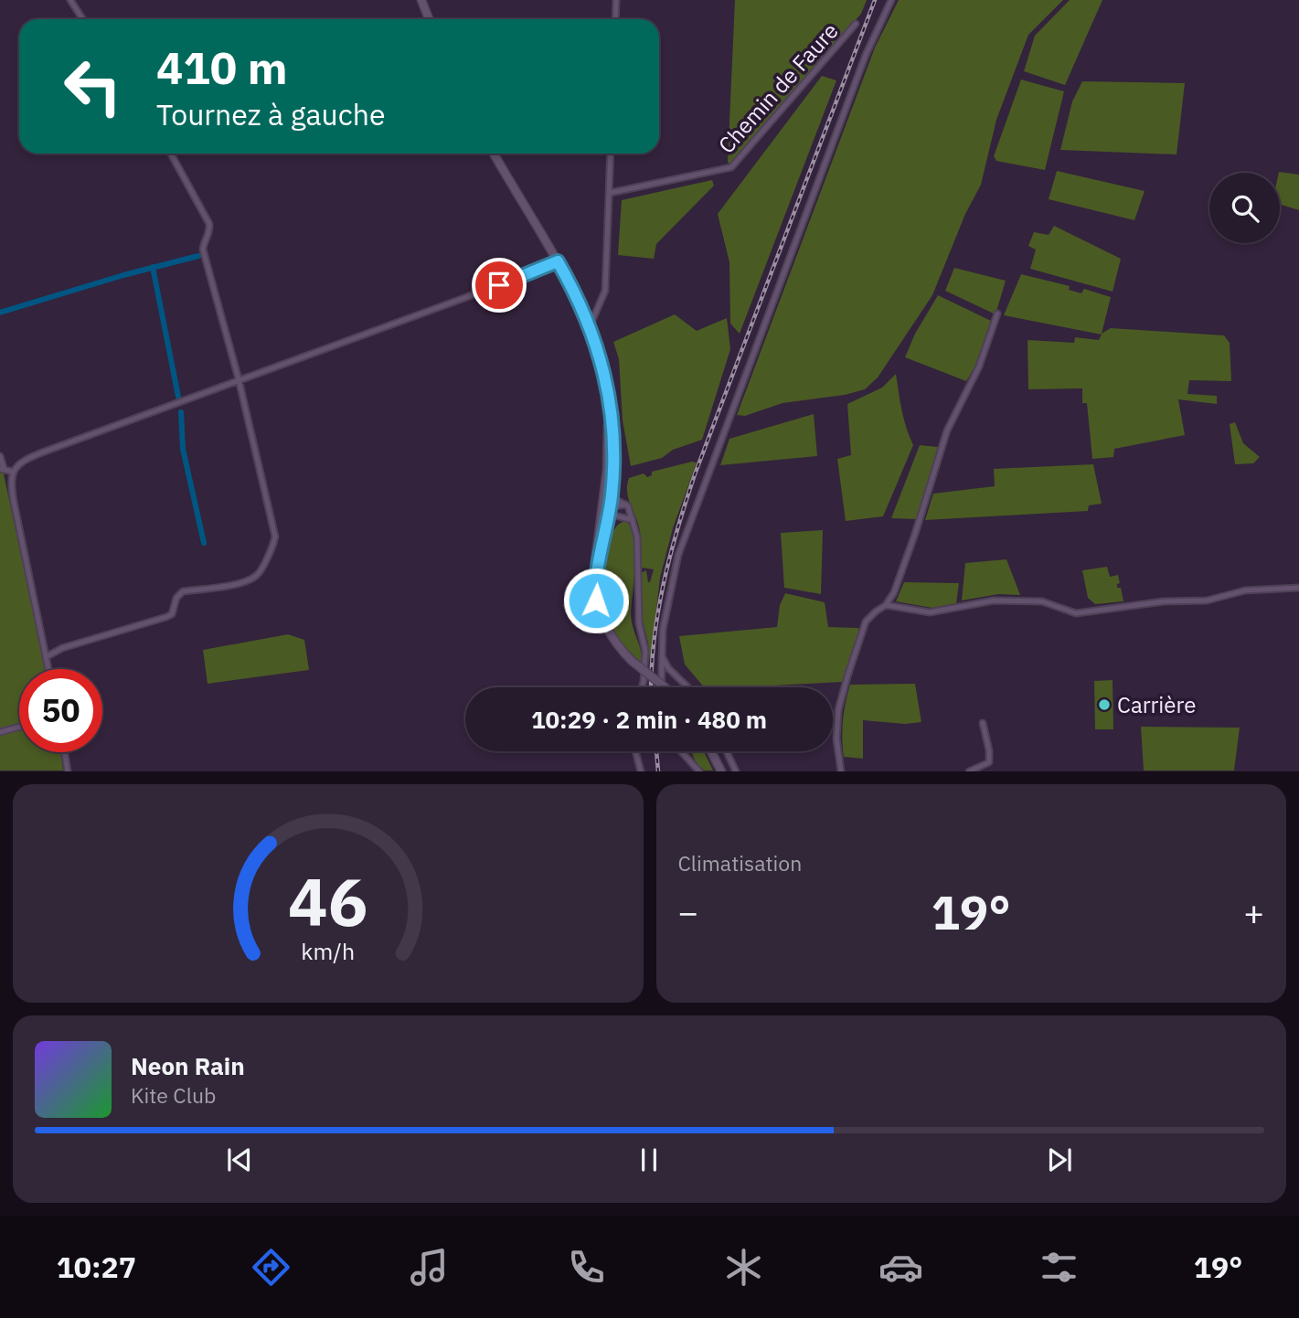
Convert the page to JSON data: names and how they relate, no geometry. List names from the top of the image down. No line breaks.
{"streets":{"street":["Chemin de Faure"]},"places":["Carrière"],"page":{"turn":["410 m","Tournez à gauche"],"limit":"50","trip":"10:29 · 2 min · 480 m","tile":"Climatisation","heat":["−","19°","+"],"song":["Neon Rain","Kite Club"],"tabs":["10:27","19°"],"gauge":["46","km/h"]}}
